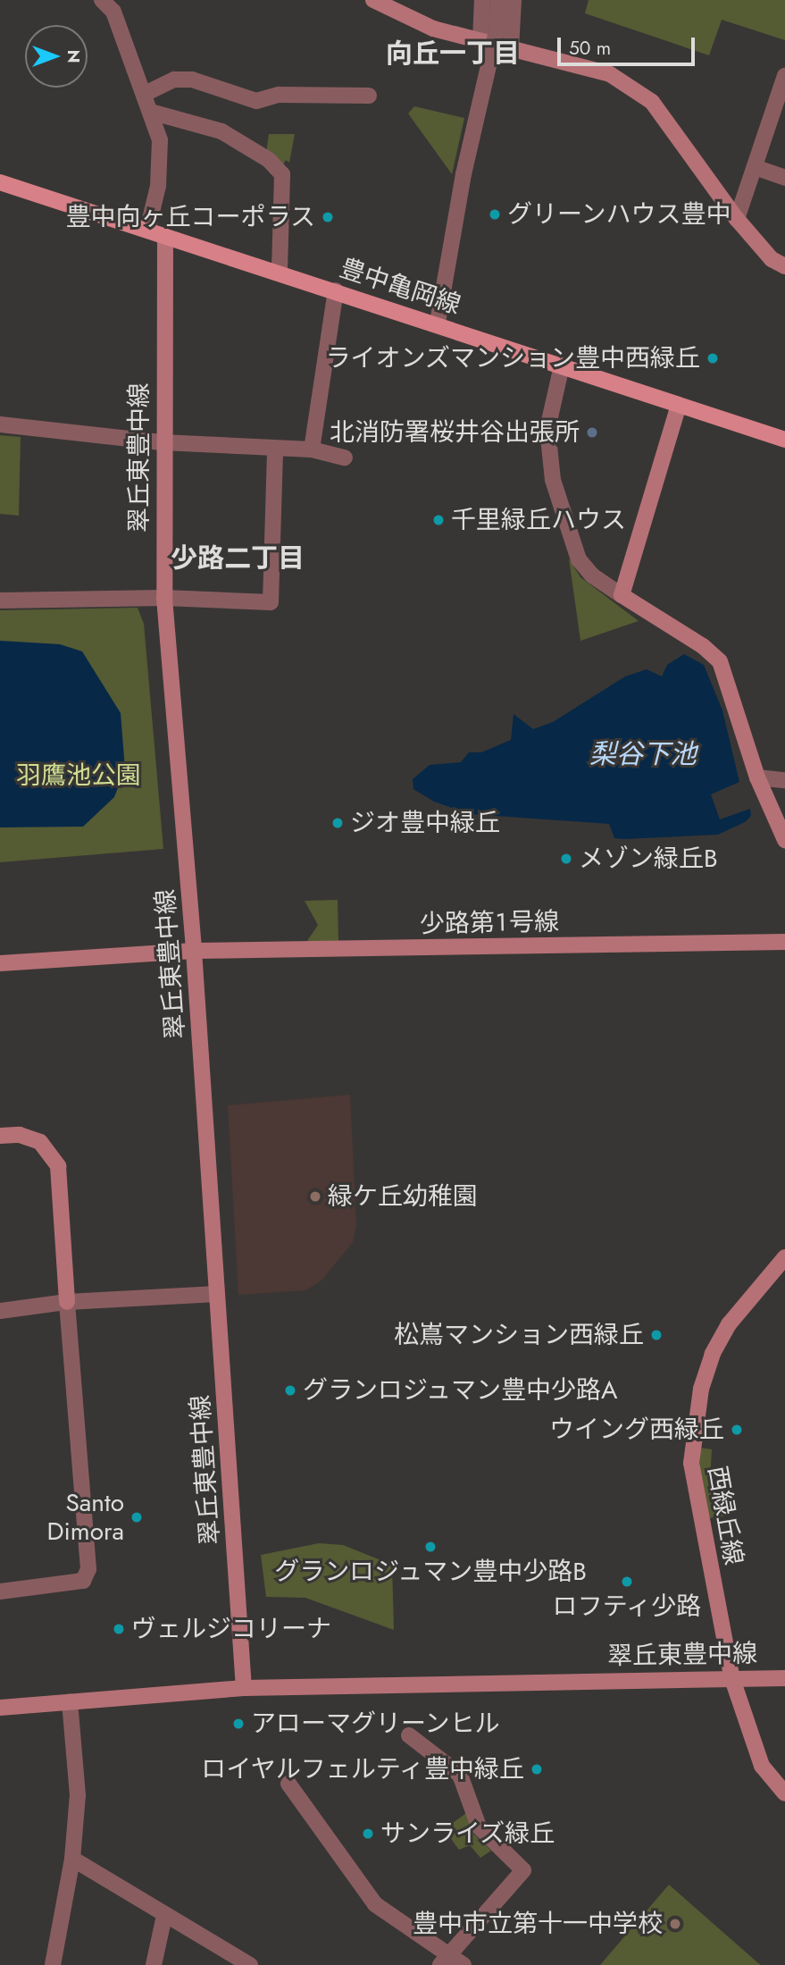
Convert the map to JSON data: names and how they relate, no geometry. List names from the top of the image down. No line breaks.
{"streets":{"main road":["豊中亀岡線"],"street":["翠丘東豊中線","少路第１号線","西緑丘線"]},"crossings":[["豊中亀岡線","翠丘東豊中線"],["翠丘東豊中線","少路第１号線"],["翠丘東豊中線","西緑丘線"]],"districts":["向丘一丁目","少路二丁目"],"water":["梨谷下池"],"parks":["羽鷹池公園"],"places":["グリーンハウス豊中","豊中向ヶ丘コーポラス","ライオンズマンション豊中西緑丘","北消防署桜井谷出張所","千里緑丘ハウス","ジオ豊中緑丘","メゾン緑丘B","緑ケ丘幼稚園","松嶌マンション西緑丘","グランロジュマン豊中少路A","ウイング西緑丘","Santo Dimora","グランロジュマン豊中少路B","ロフティ少路","ヴェルジコリーナ","アローマグリーンヒル","ロイヤルフェルティ豊中緑丘","サンライズ緑丘","豊中市立第十一中学校"],"scale_bar":"50 m","north":"right"}
